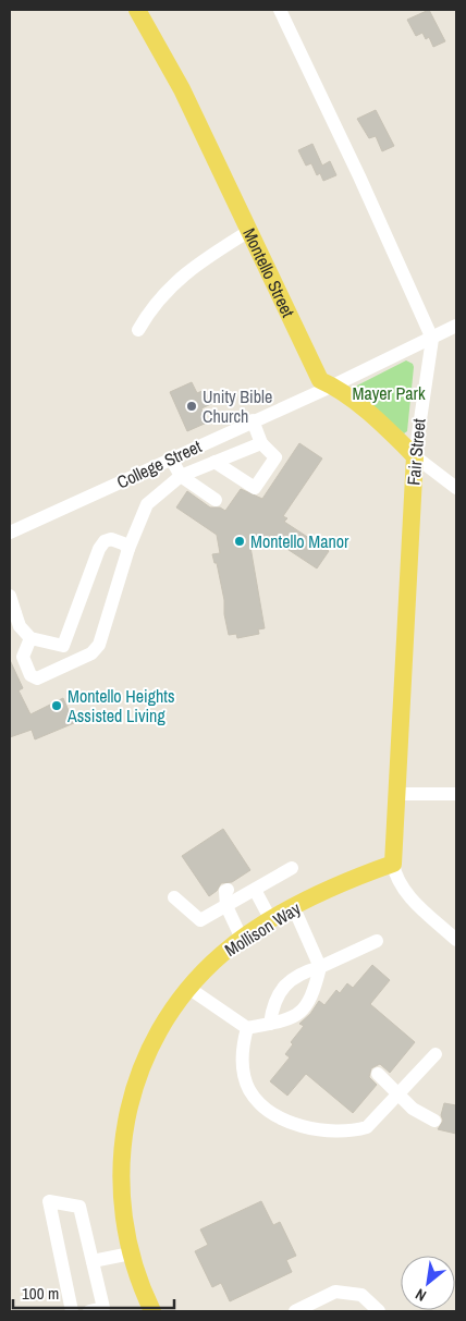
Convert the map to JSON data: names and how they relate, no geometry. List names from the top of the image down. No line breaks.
{"streets":{"main road":["Montello Street","Fair Street","Mollison Way"],"street":["College Street"]},"crossings":[["Montello Street","Fair Street"],["Montello Street","College Street"],["Fair Street","College Street"],["Fair Street","Mollison Way"]],"parks":["Mayer Park"],"places":["Unity Bible Church","Montello Manor","Montello Heights Assisted Living"],"scale_bar":"100 m","north":"bottom left"}
